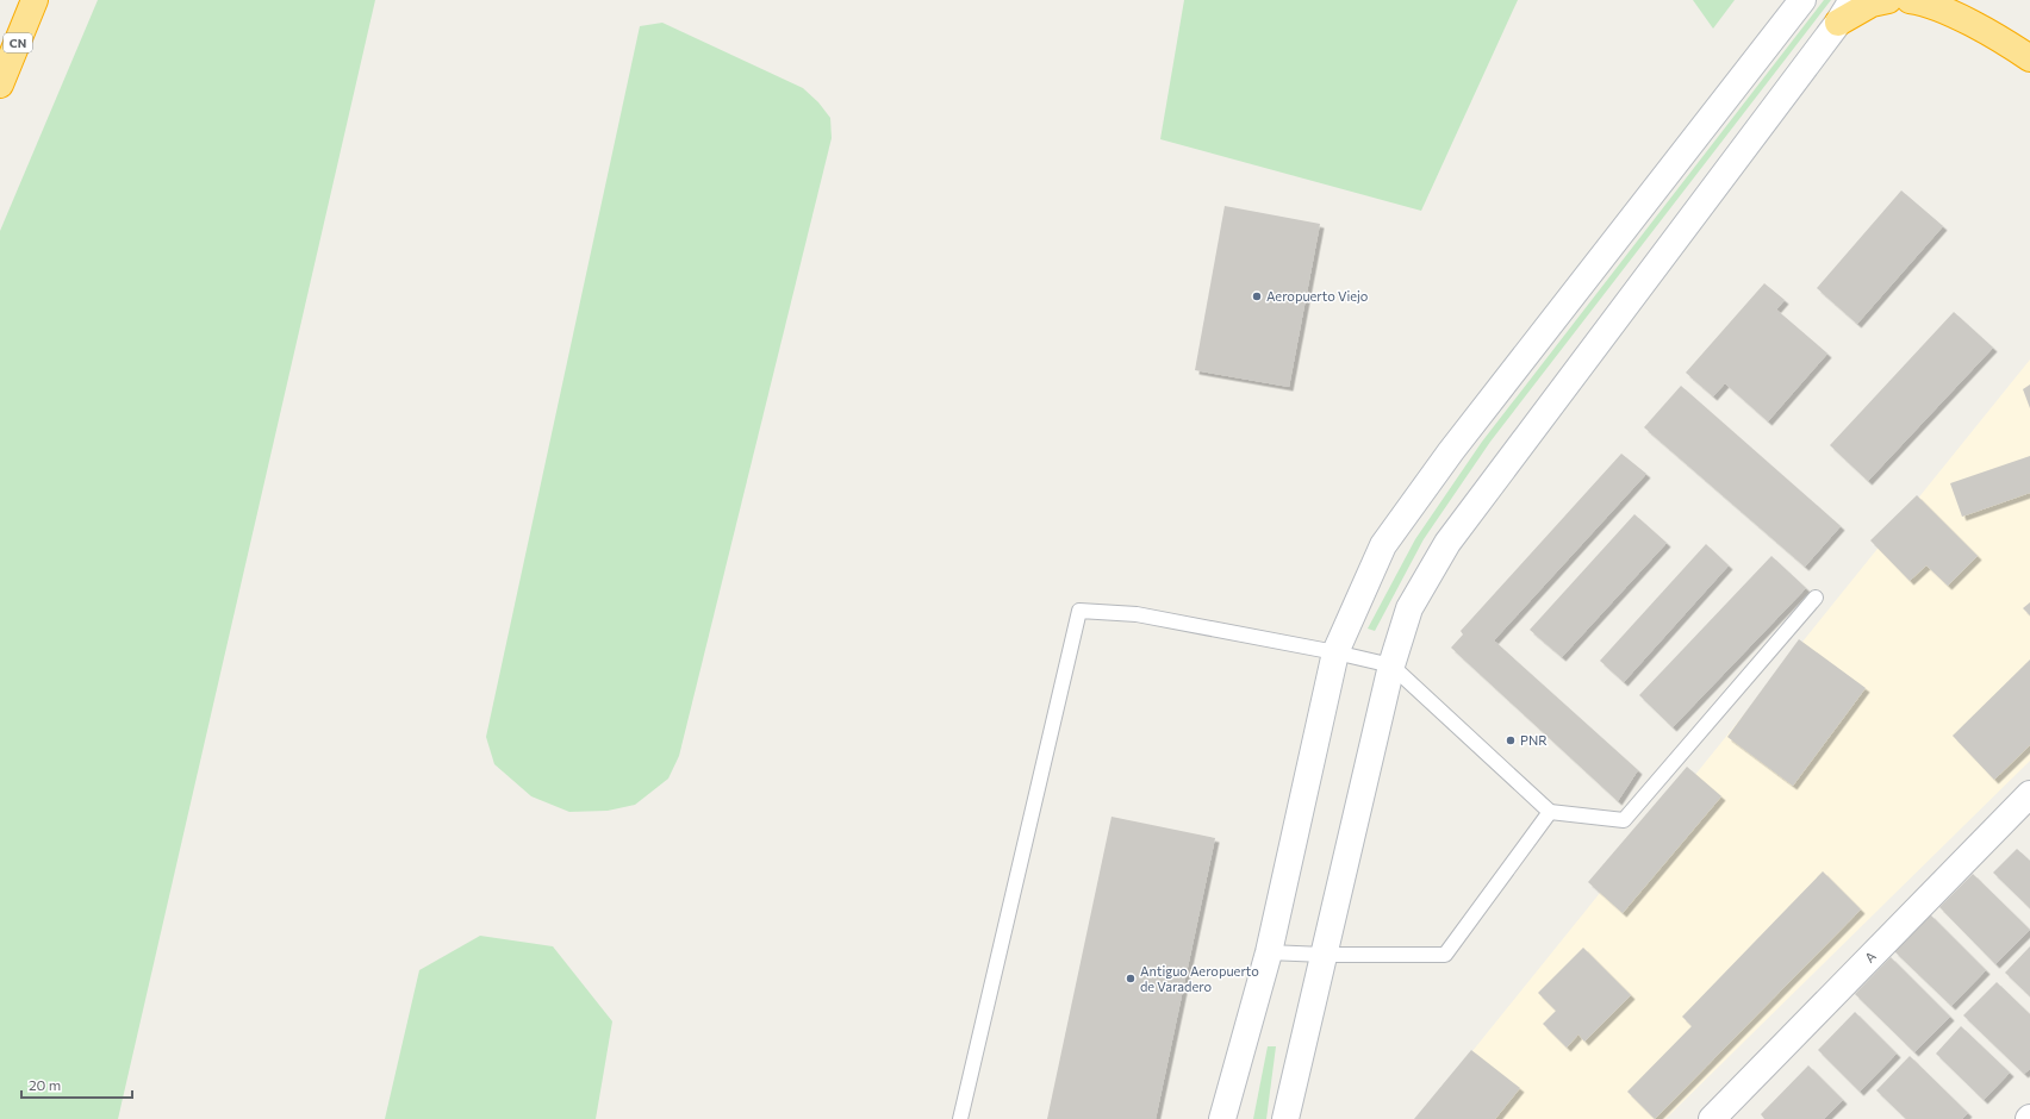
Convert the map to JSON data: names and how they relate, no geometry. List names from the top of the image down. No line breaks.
{"streets":{"highway":["CN"],"street":["A"]},"places":["Aeropuerto Viejo","PNR","Antiguo Aeropuerto de Varadero"],"scale_bar":"20 m"}
